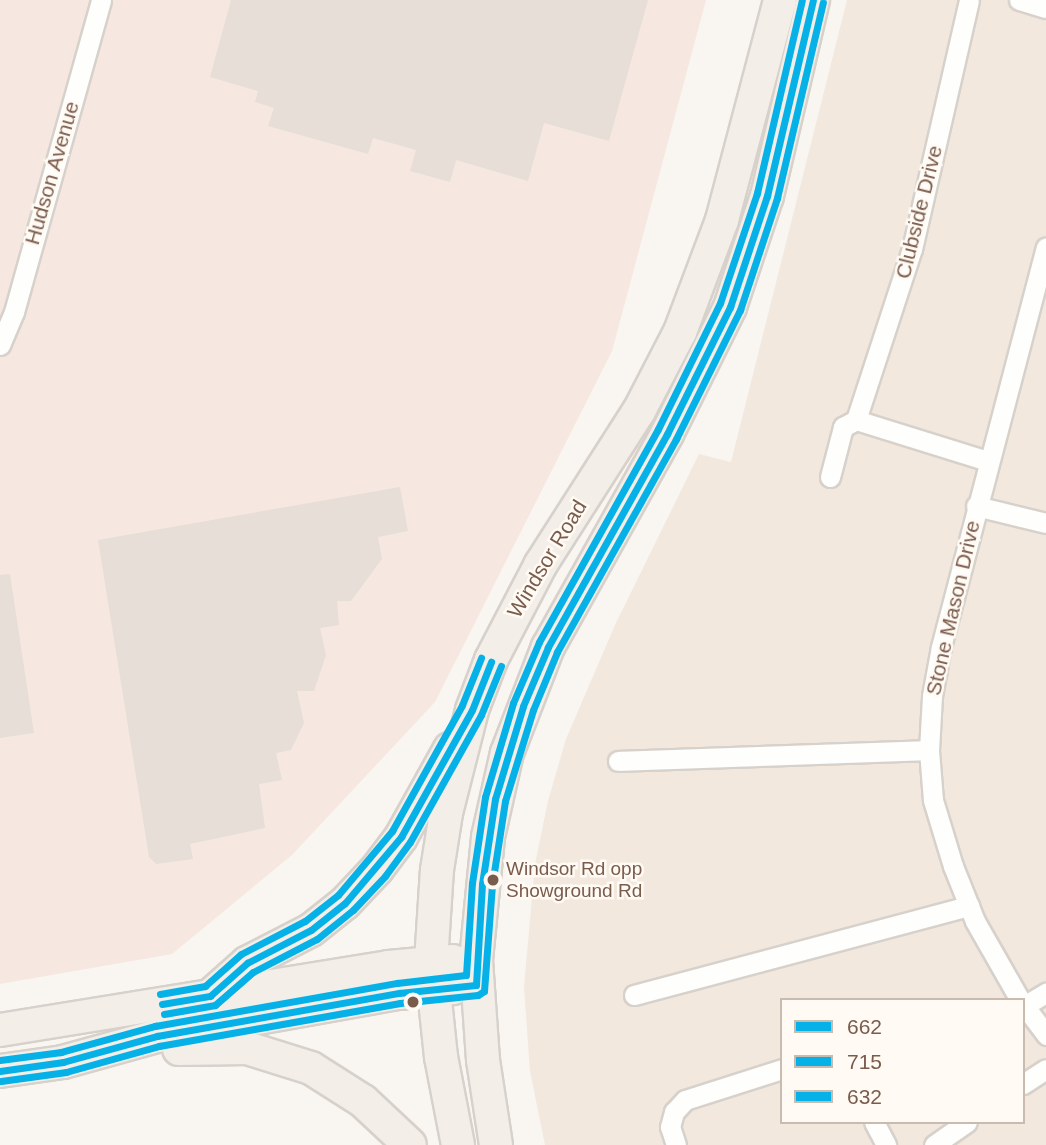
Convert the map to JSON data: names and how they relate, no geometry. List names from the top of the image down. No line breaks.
{"streets":{"main road":["Windsor Road"],"street":["Hudson Avenue","Clubside Drive","Stone Mason Drive"]},"places":["Windsor Rd opp Showground Rd"],"lines":["transit line 662","transit line 632","transit line 715"],"legend":["662","715","632"]}
